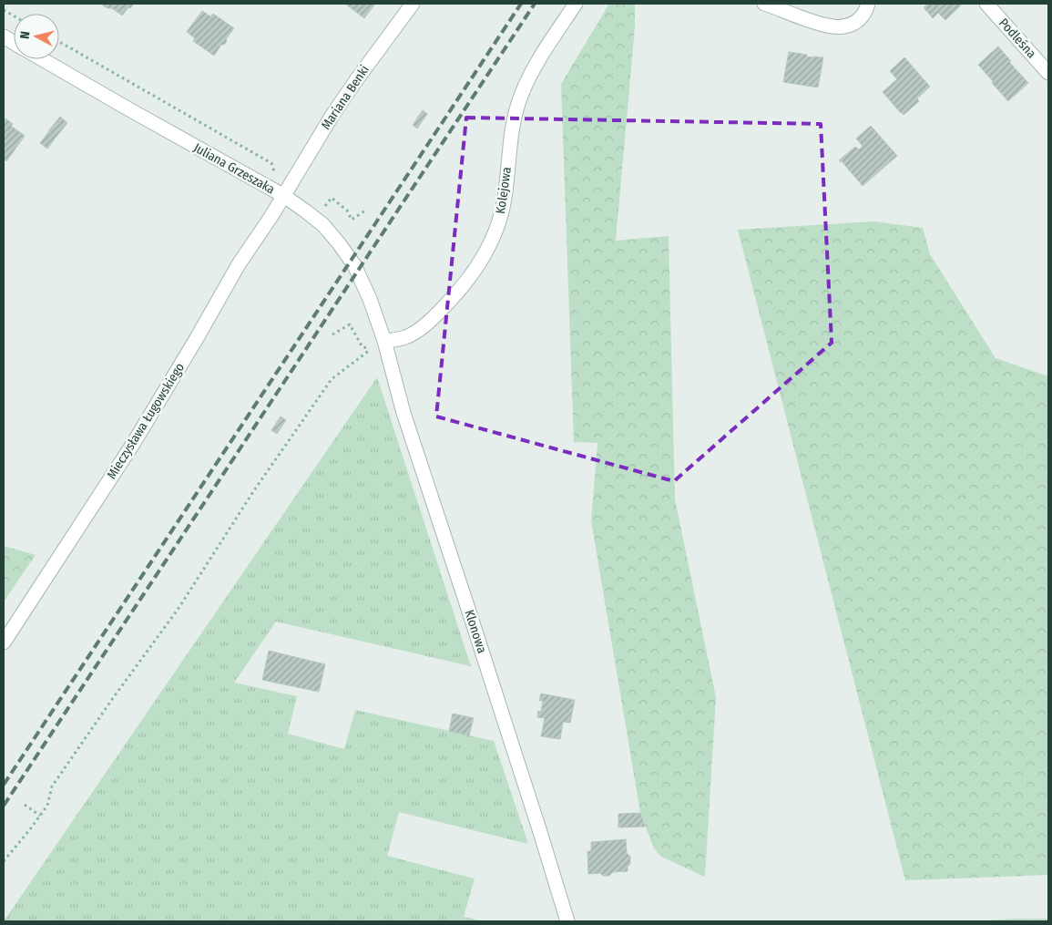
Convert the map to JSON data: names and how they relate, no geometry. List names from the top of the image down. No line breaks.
{"streets":{"street":["Podleśna","Mariana Benki","Juliana Grzeszaka","Kolejowa","Mieczysława Ługowskiego","Klonowa"]},"crossings":[["Mariana Benki","Juliana Grzeszaka"],["Mariana Benki","Mieczysława Ługowskiego"],["Juliana Grzeszaka","Kolejowa"],["Juliana Grzeszaka","Mieczysława Ługowskiego"],["Juliana Grzeszaka","Klonowa"],["Kolejowa","Klonowa"]],"north":"left"}
